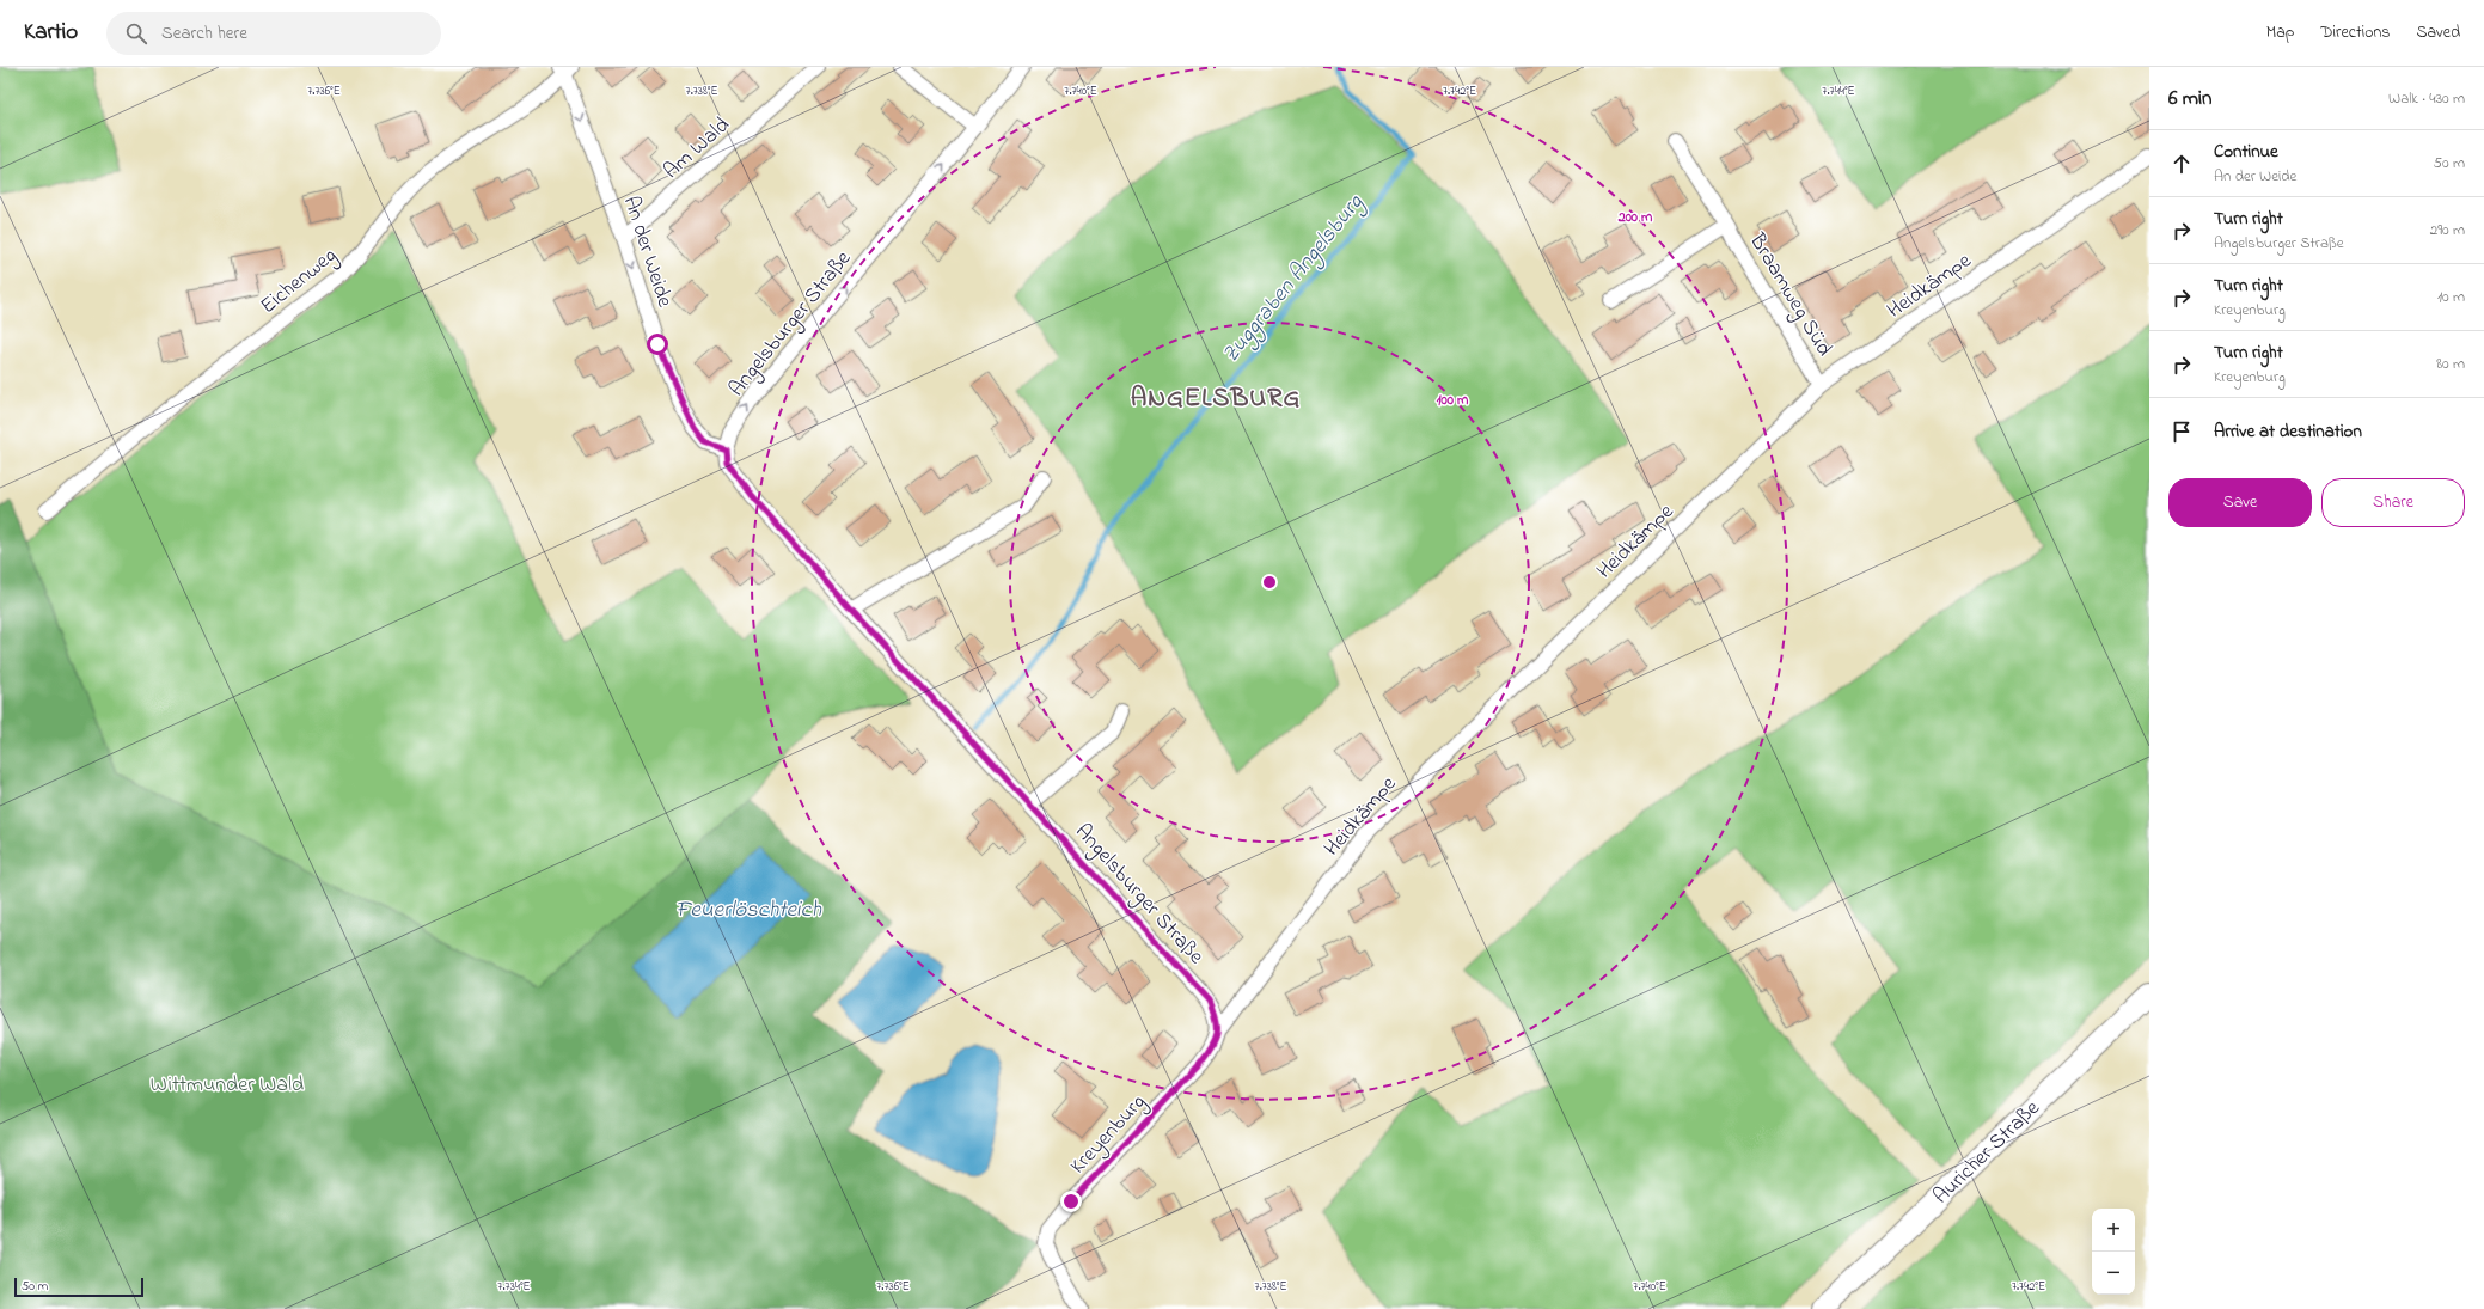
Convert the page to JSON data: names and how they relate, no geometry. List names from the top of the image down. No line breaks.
{"streets":{"main road":["Auricher Straße"],"street":["Am Wald","An der Weide","Eichenweg","Heidkämpe","Braamweg Süd","Angelsburger Straße","Kreyenburg"]},"crossings":[["Am Wald","An der Weide"],["An der Weide","Eichenweg"],["An der Weide","Angelsburger Straße"],["Heidkämpe","Braamweg Süd"],["Heidkämpe","Angelsburger Straße"],["Heidkämpe","Kreyenburg"],["Angelsburger Straße","Kreyenburg"]],"one_way":["An der Weide"],"districts":["ANGELSBURG"],"water":["Zuggraben Angelsburg","Feuerlöschteich"],"parks":["Wittmunder Wald"],"scale_bar":"50 m","page":{"header":"Kartio","search":"Search here","nav":["Map","Directions","Saved"],"heading":["6 min","Walk · 430 m"],"list":[["Continue","An der Weide","50 m"],["Turn right","Angelsburger Straße","290 m"],["Turn right","Kreyenburg","10 m"],["Turn right","Kreyenburg","80 m"],"Arrive at destination"],"buttons":["Save","Share"],"map_buttons":["+","−"],"scale":"50 m"},"coordinates":["7.744°E","7.736°E","7.738°E","7.740°E","7.742°E","7.734°E"],"rings":["200 m","100 m"]}
